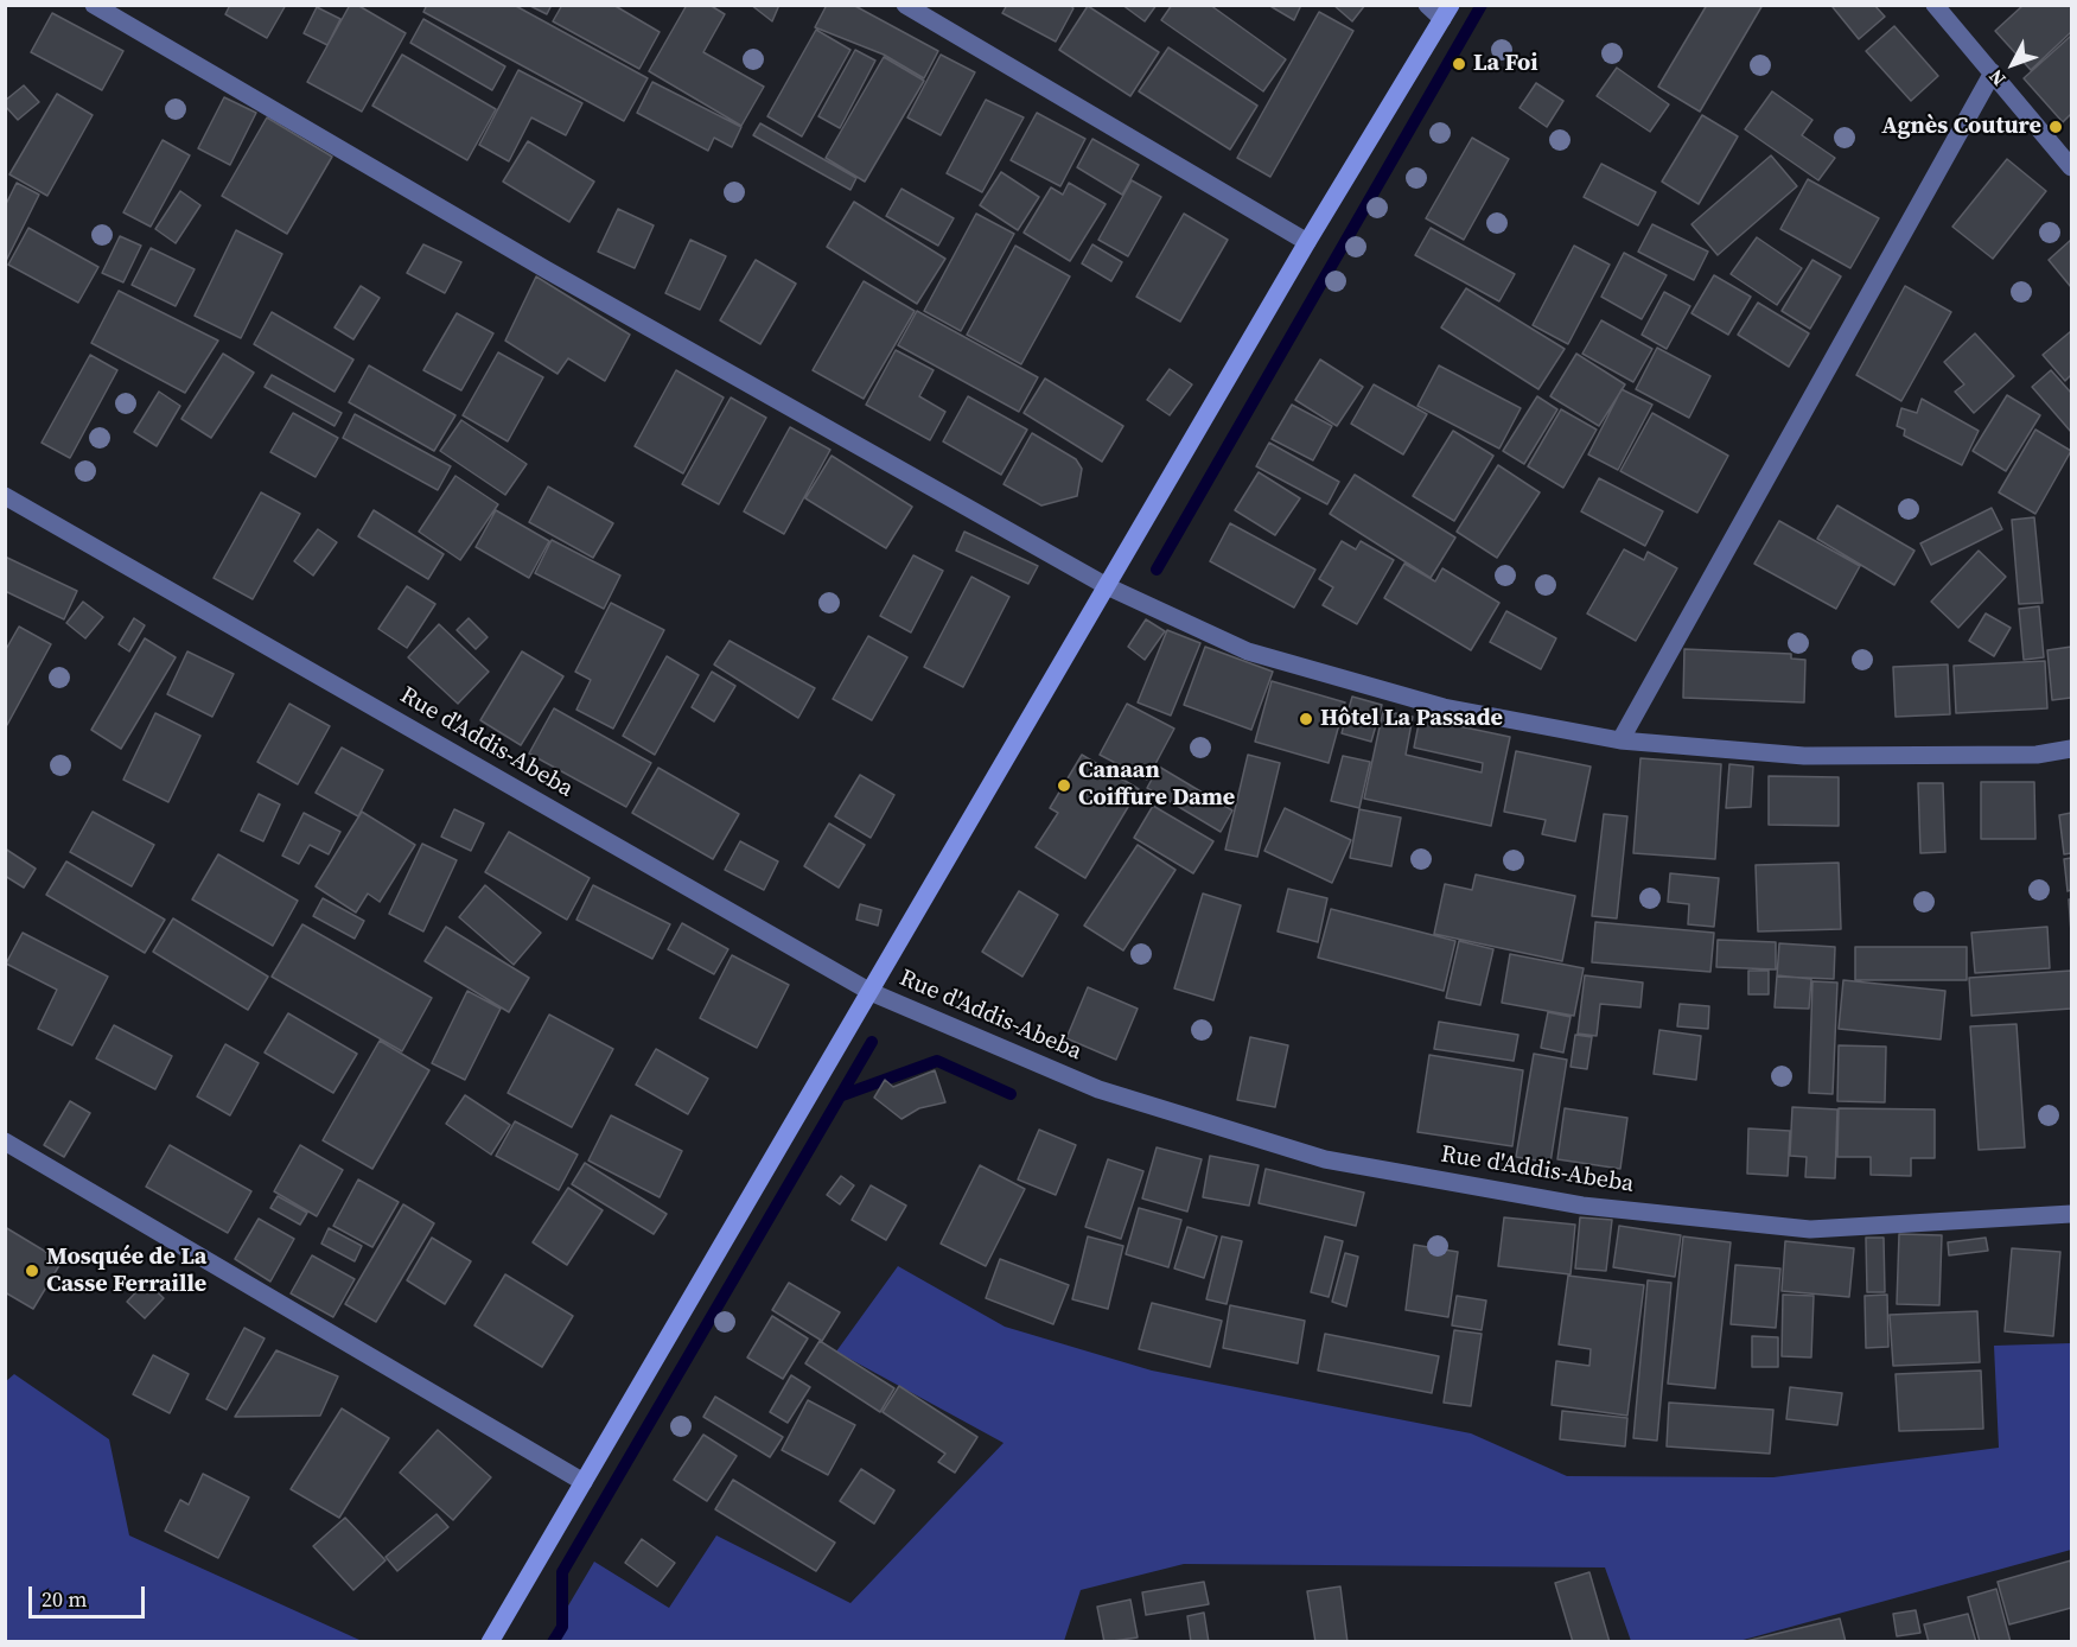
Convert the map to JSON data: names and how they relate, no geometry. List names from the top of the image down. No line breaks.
{"streets":{"street":["Rue d'Addis-Abeba"]},"places":["La Foi","Agnès Couture","Hôtel La Passade","Canaan Coiffure Dame","Mosquée de La Casse Ferraille"],"scale_bar":"20 m","north":"bottom left"}
